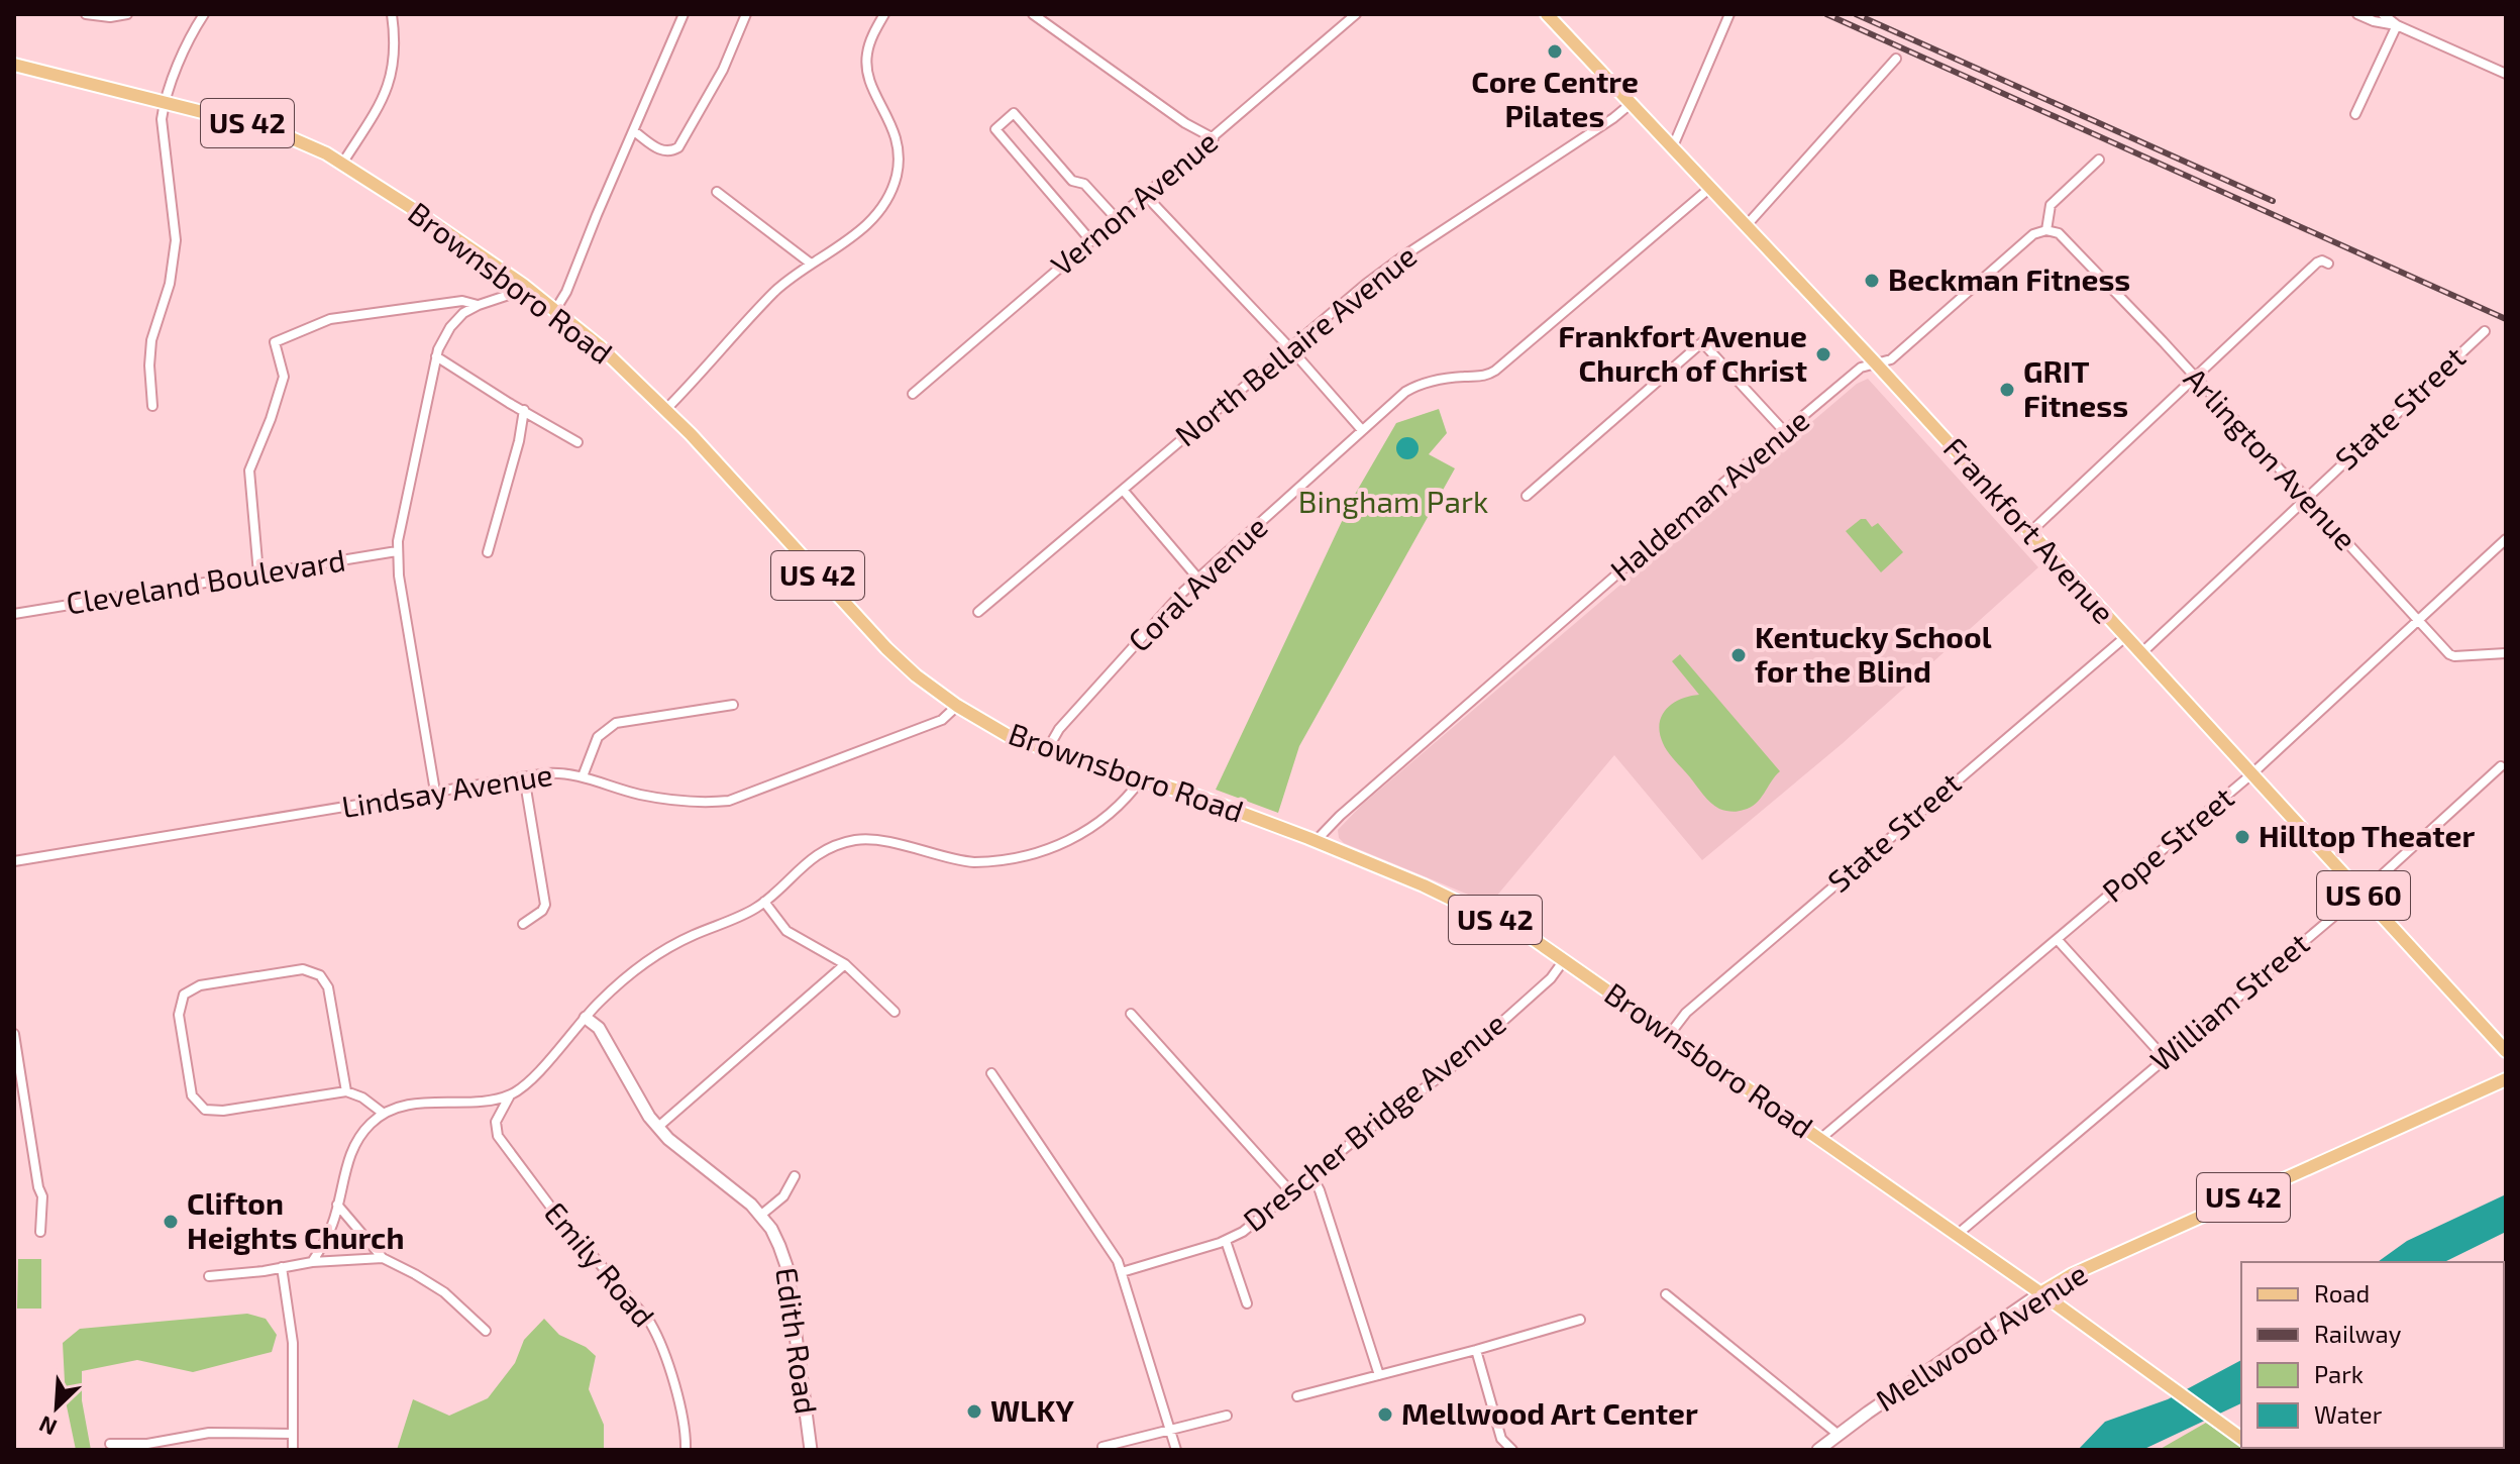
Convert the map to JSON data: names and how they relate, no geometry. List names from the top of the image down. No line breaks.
{"streets":{"main road":["US 42","Brownsboro Road","Frankfort Avenue","US 60","Mellwood Avenue"],"street":["Vernon Avenue","North Bellaire Avenue","State Street","Arlington Avenue","Haldeman Avenue","Cleveland Boulevard","Coral Avenue","Lindsay Avenue","Pope Street","William Street","Drescher Bridge Avenue","Emily Road","Edith Road"]},"crossings":[["US 42","Brownsboro Road"],["US 42","Mellwood Avenue"],["Brownsboro Road","State Street"],["Brownsboro Road","Haldeman Avenue"],["Brownsboro Road","Coral Avenue"],["Brownsboro Road","Lindsay Avenue"],["Brownsboro Road","Pope Street"],["Brownsboro Road","William Street"],["Brownsboro Road","Drescher Bridge Avenue"],["Brownsboro Road","Mellwood Avenue"],["North Bellaire Avenue","Frankfort Avenue"],["State Street","Arlington Avenue"],["State Street","Frankfort Avenue"],["Arlington Avenue","Haldeman Avenue"],["Arlington Avenue","Pope Street"],["Haldeman Avenue","Frankfort Avenue"],["Frankfort Avenue","Coral Avenue"],["Frankfort Avenue","Pope Street"],["Frankfort Avenue","William Street"]],"parks":["Bingham Park"],"places":["Core Centre Pilates","Beckman Fitness","Frankfort Avenue Church of Christ","GRIT Fitness","Kentucky School for the Blind","Hilltop Theater","Clifton Heights Church","WLKY","Mellwood Art Center"],"legend":["Road","Railway","Park","Water"],"north":"bottom left"}
